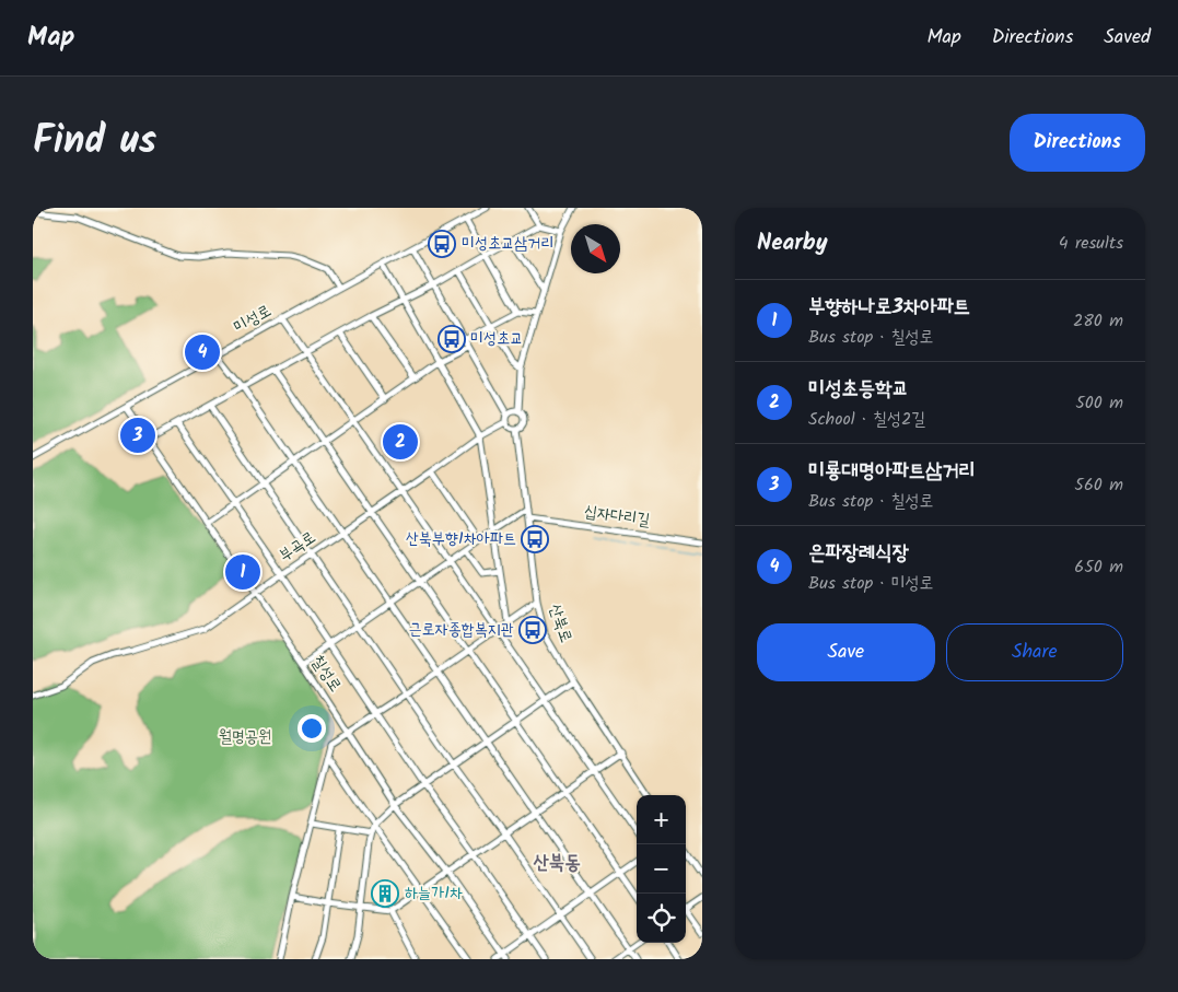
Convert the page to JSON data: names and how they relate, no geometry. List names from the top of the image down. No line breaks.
{"streets":{"street":["미성로","십자다리길","부곡로","산북로","칠성로"]},"crossings":[["미성로","칠성로"],["십자다리길","산북로"],["부곡로","산북로"],["부곡로","칠성로"]],"districts":["산북동"],"parks":["월명공원"],"places":{"bus stop":["미성초교삼거리","미성초교","산북부향1차아파트","근로자종합복지관"],"building":["하늘가1차"]},"north":"bottom right","page":{"header":"Map","nav":["Map","Directions","Saved"],"title":"Find us","buttons":["Directions",["Save","Share"]],"heading":["Nearby","4 results"],"list":[{"mark":"1","name":"부향하나로3차아파트","note":"Bus stop · 칠성로","value":"280 m"},{"mark":"2","name":"미성초등학교","note":"School · 칠성2길","value":"500 m"},{"mark":"3","name":"미룡대명아파트삼거리","note":"Bus stop · 칠성로","value":"560 m"},{"mark":"4","name":"은파장례식장","note":"Bus stop · 미성로","value":"650 m"}],"pins":["4","3","2","1"],"map_buttons":["+","−"]}}
